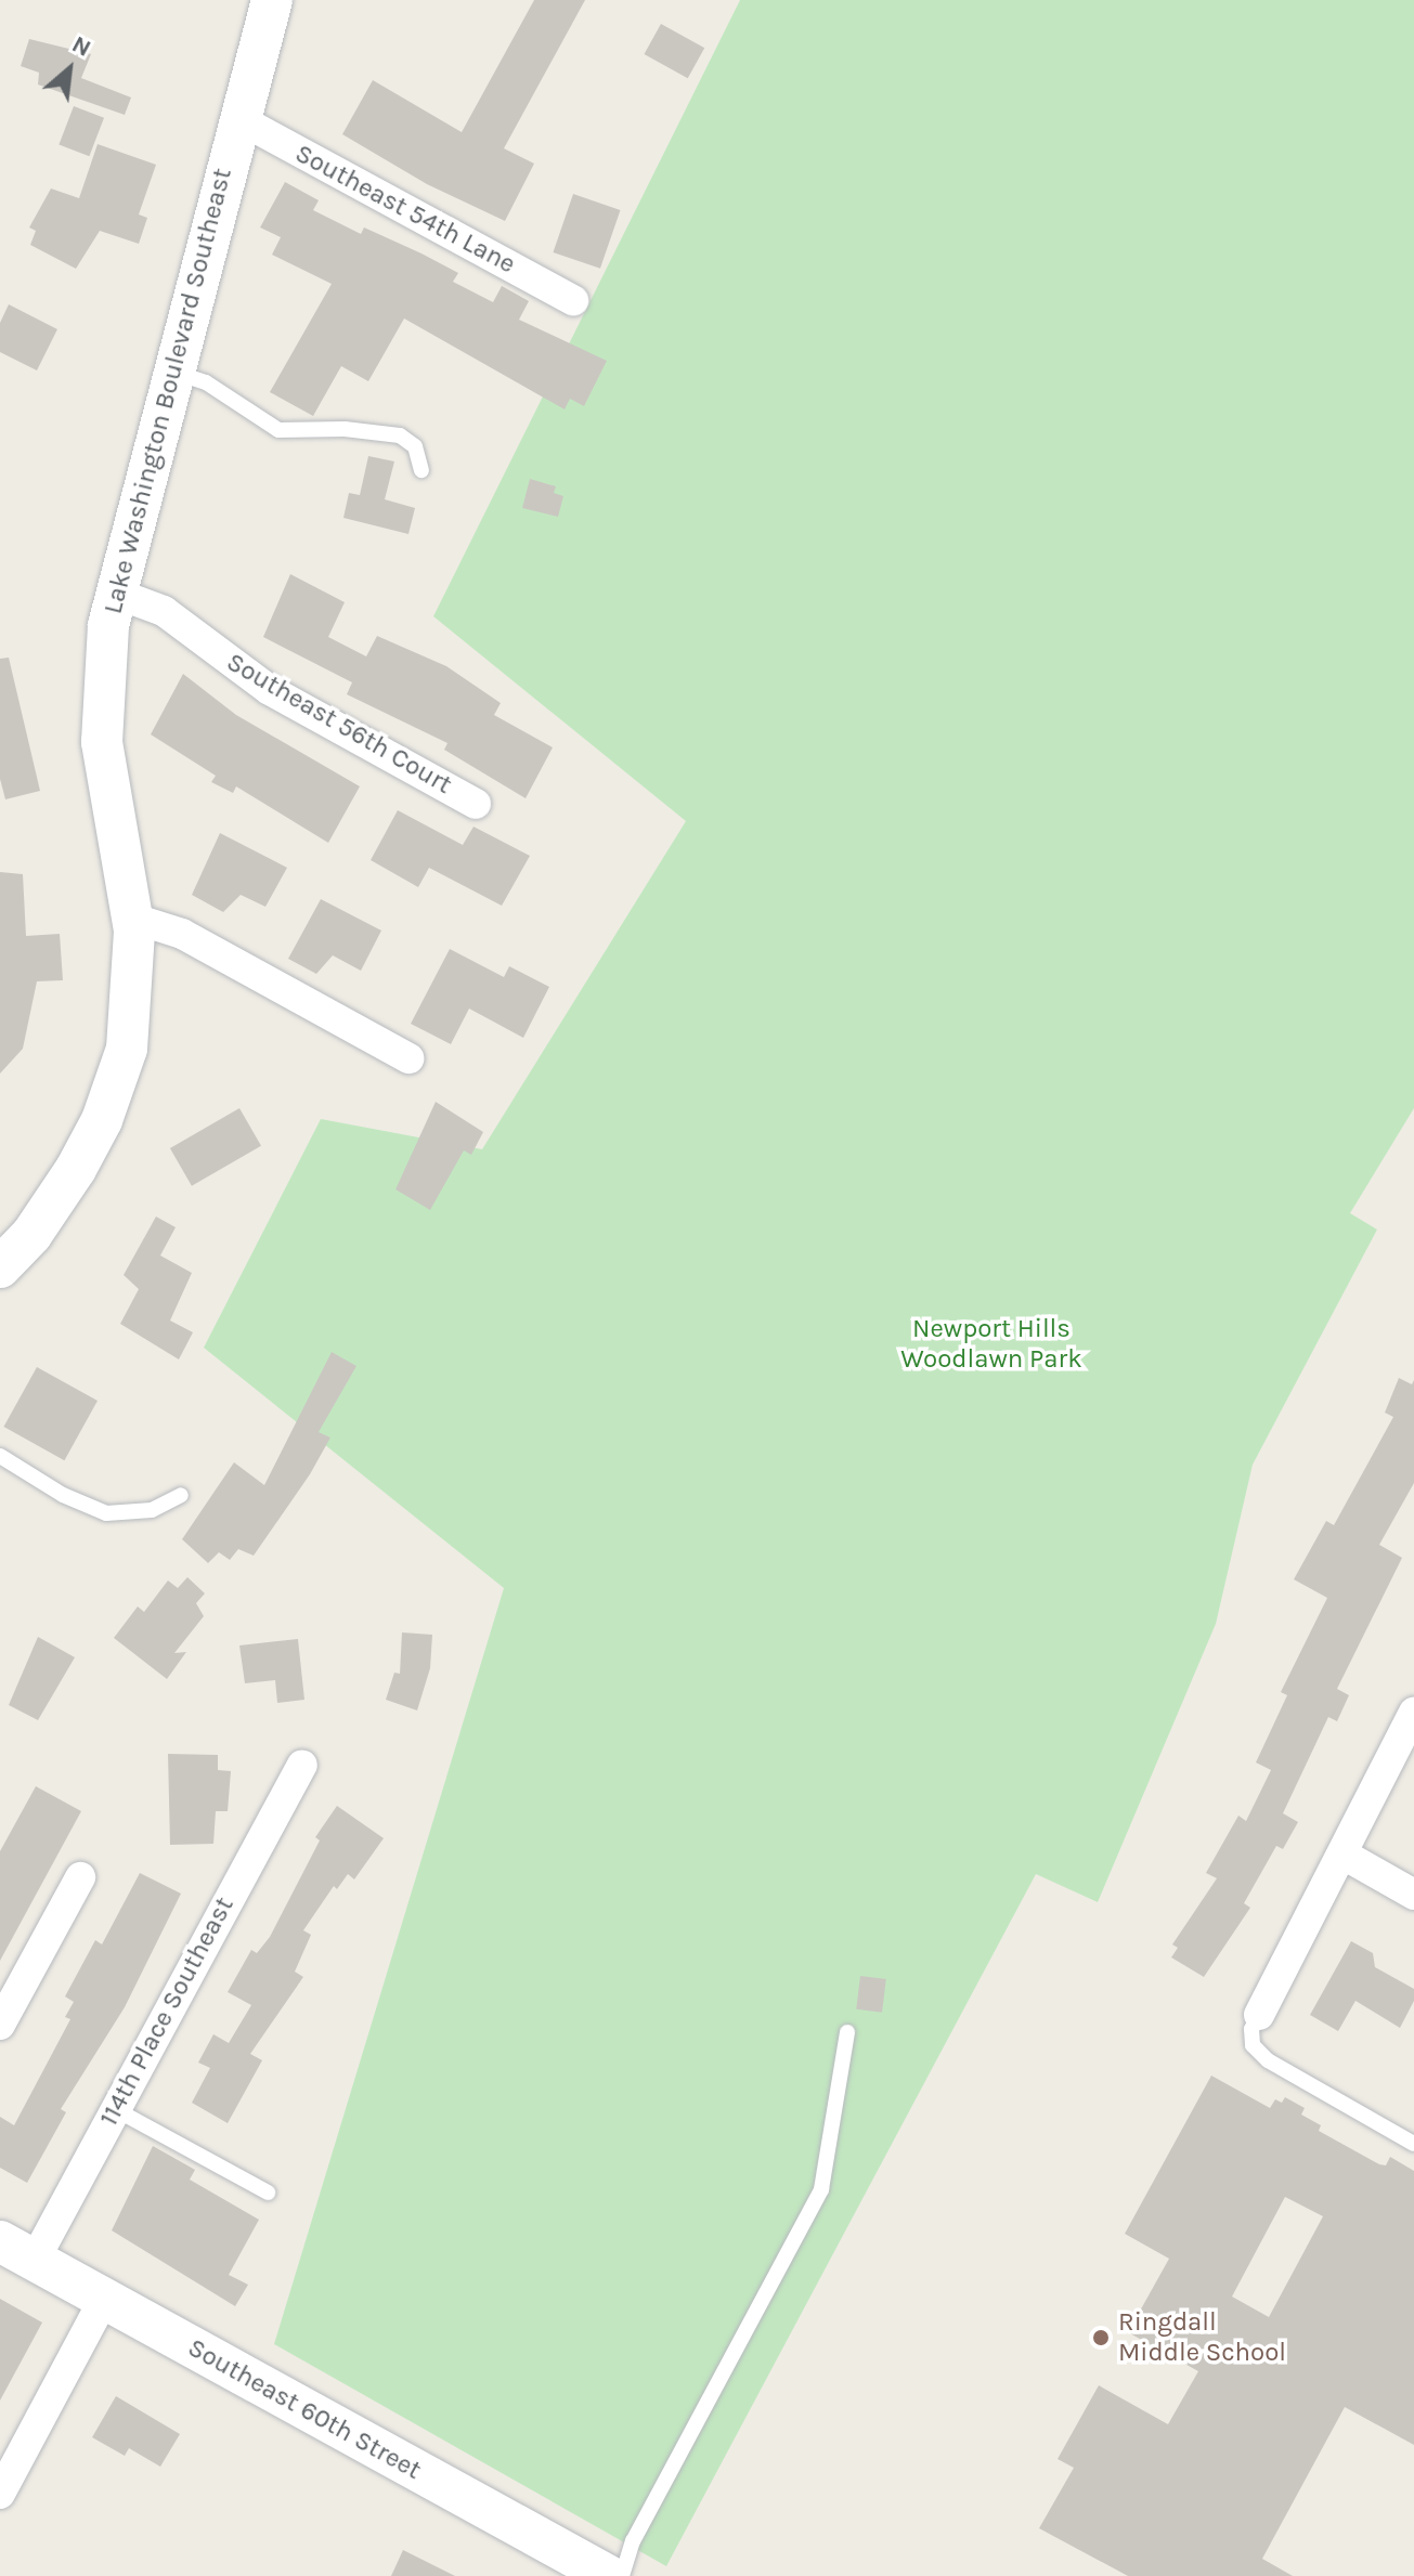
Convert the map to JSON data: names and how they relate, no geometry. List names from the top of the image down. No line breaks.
{"streets":{"main road":["Lake Washington Boulevard Southeast","Southeast 60th Street"],"street":["Southeast 54th Lane","Southeast 56th Court","114th Place Southeast"]},"crossings":[["Southeast 54th Lane","Lake Washington Boulevard Southeast"],["Lake Washington Boulevard Southeast","Southeast 56th Court"],["114th Place Southeast","Southeast 60th Street"]],"parks":["Newport Hills Woodlawn Park"],"places":["Ringdall Middle School"],"north":"top right"}
